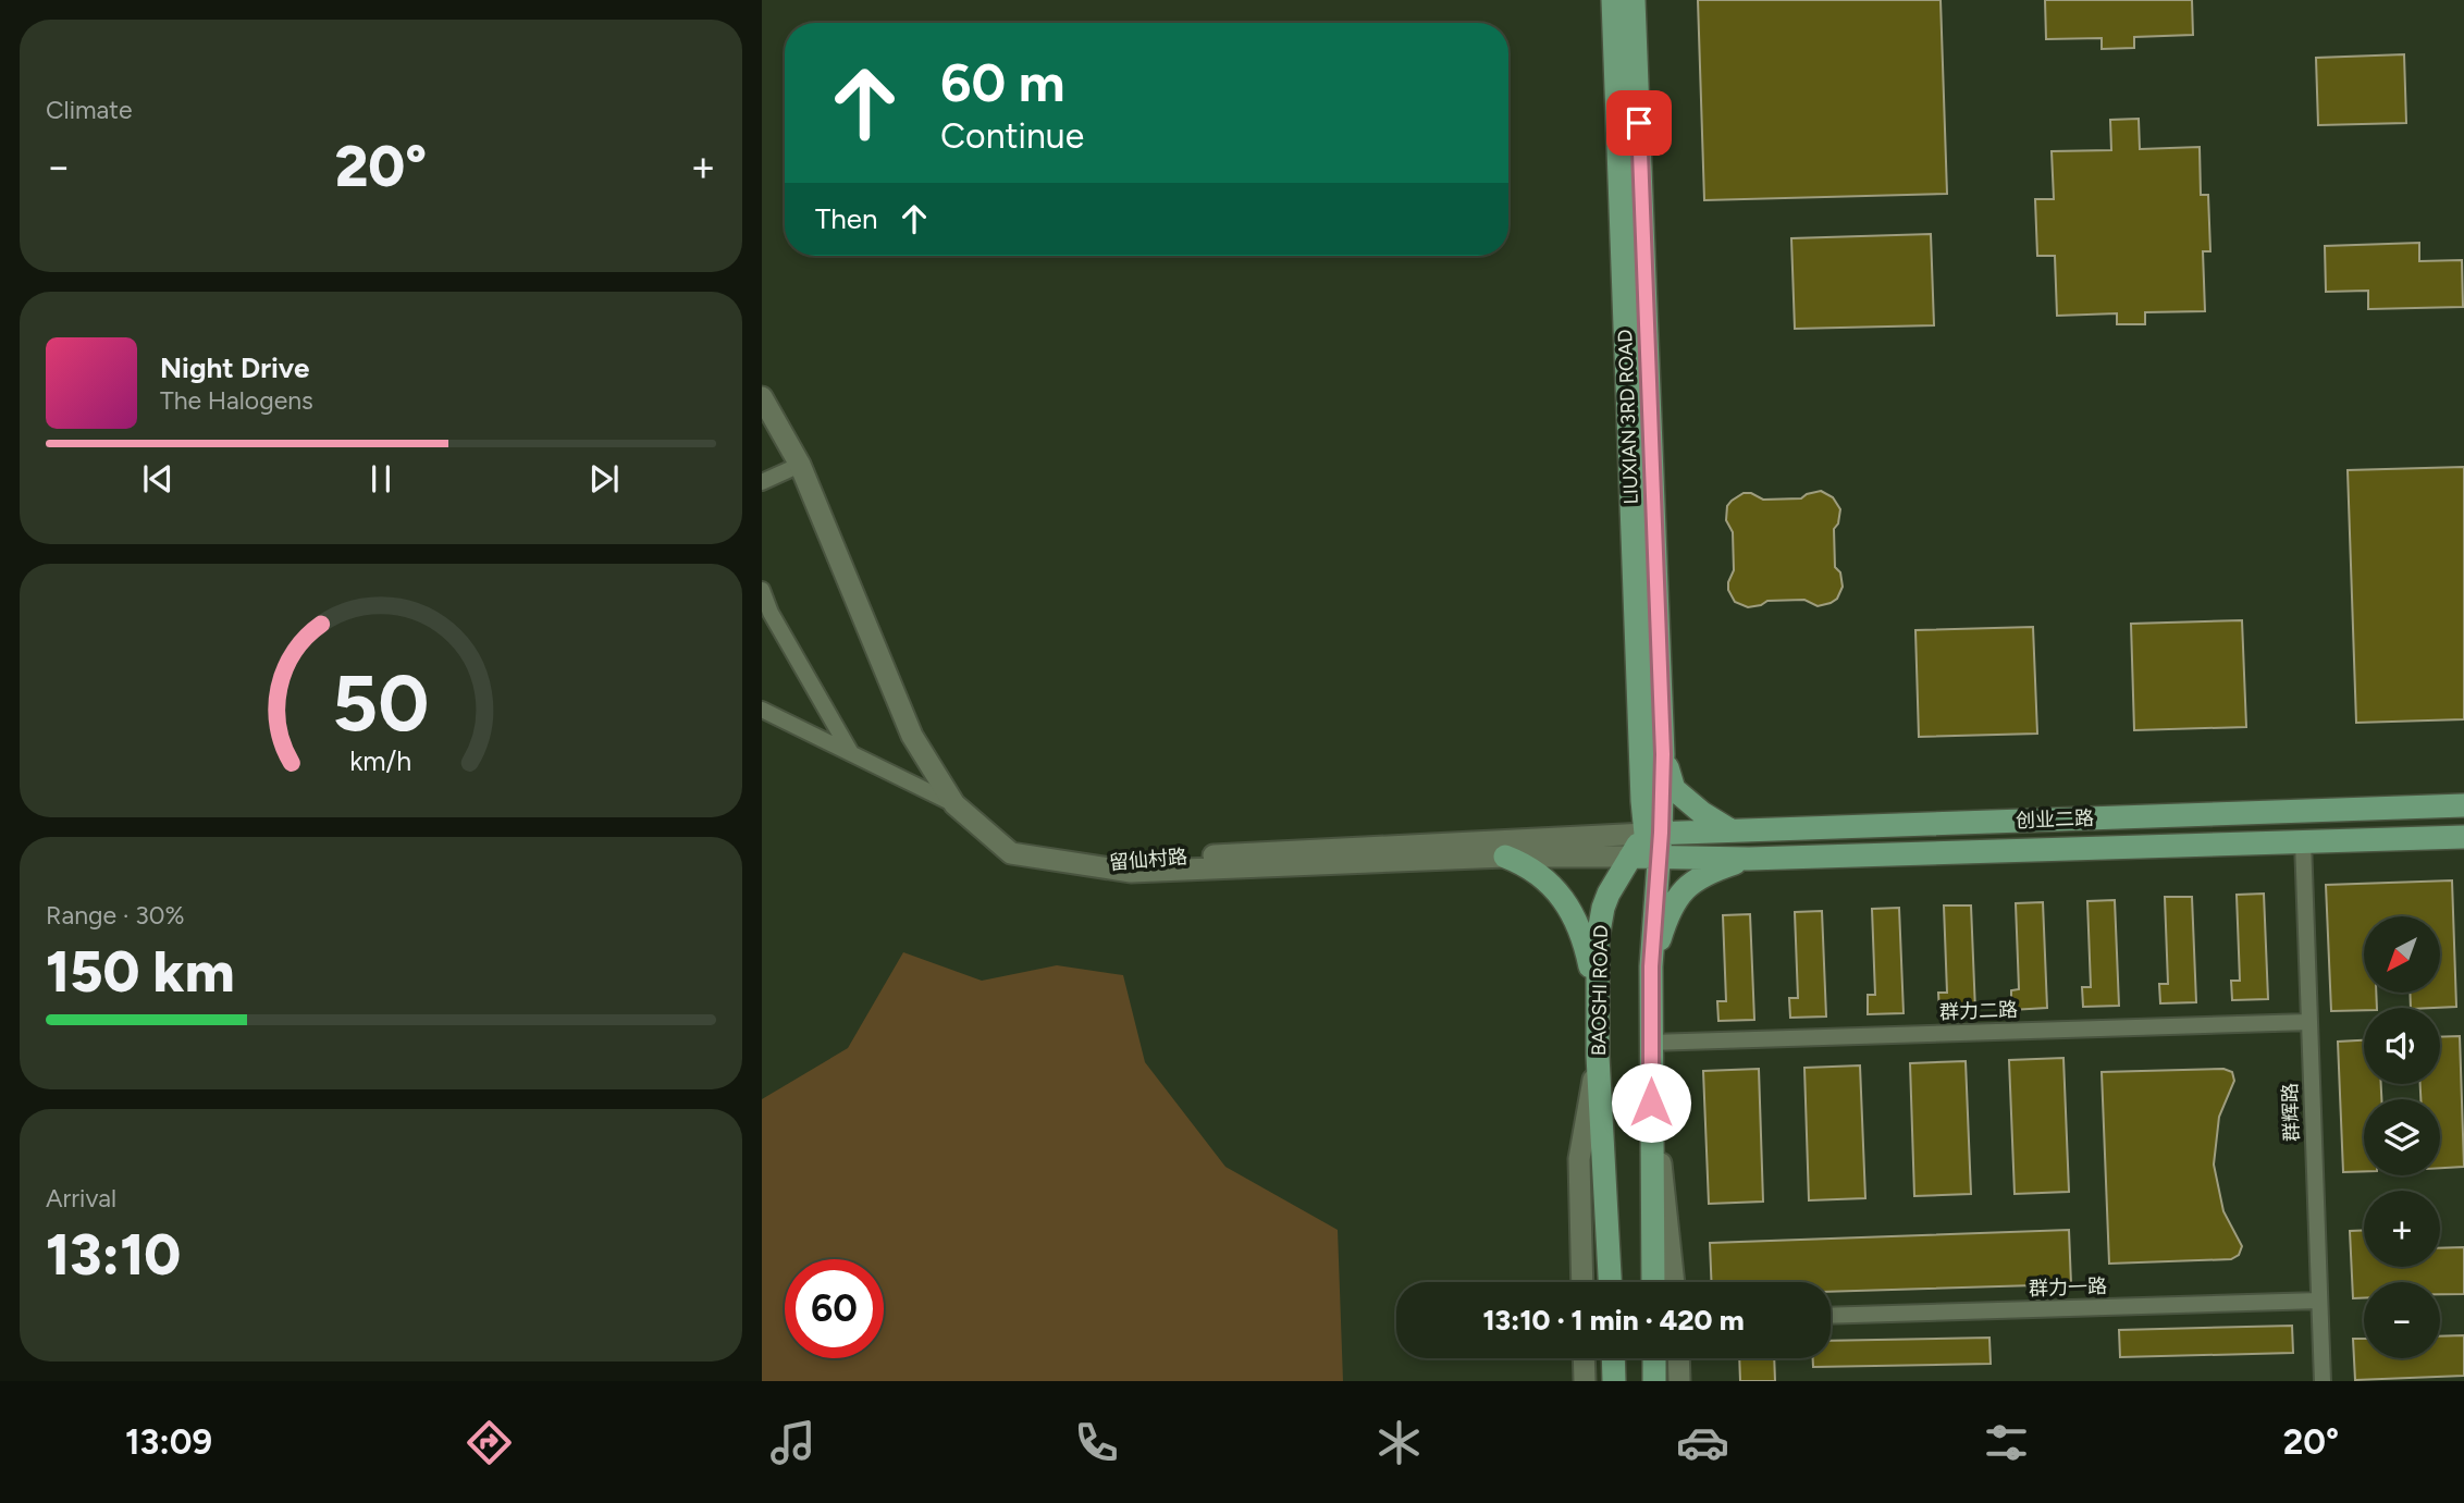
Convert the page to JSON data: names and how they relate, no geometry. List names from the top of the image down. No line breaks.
{"streets":{"main road":["LIUXIAN 3RD ROAD","创业二路","BAOSHI ROAD"],"street":["留仙村路","群力二路","群辉路","群力一路"]},"crossings":[["LIUXIAN 3RD ROAD","创业二路"],["LIUXIAN 3RD ROAD","留仙村路"],["LIUXIAN 3RD ROAD","BAOSHI ROAD"],["创业二路","留仙村路"],["创业二路","BAOSHI ROAD"],["创业二路","群辉路"],["留仙村路","BAOSHI ROAD"],["群力二路","群辉路"],["群辉路","群力一路"]],"north":"bottom left","page":{"tile":["Climate",["Range · 30%","150 km"],["Arrival","13:10"]],"turn":["60 m","Continue"],"heat":["−","20°","+"],"then":"Then","song":["Night Drive","The Halogens"],"map_buttons":["+","−"],"limit":"60","trip":"13:10 · 1 min · 420 m","tabs":["13:09","20°"],"gauge":["50","km/h"]}}
